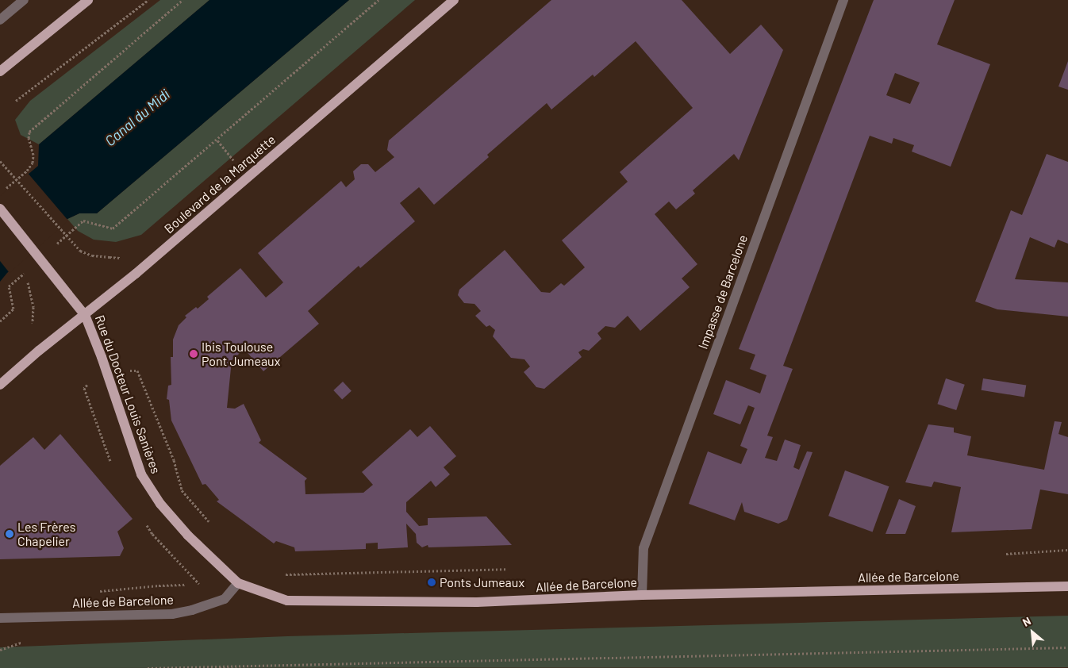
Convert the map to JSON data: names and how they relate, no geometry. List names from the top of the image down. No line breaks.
{"streets":{"main road":["Boulevard de la Marquette","Rue du Docteur Louis Sanières","Allée de Barcelone"],"street":["Impasse de Barcelone"]},"crossings":[["Boulevard de la Marquette","Rue du Docteur Louis Sanières"],["Impasse de Barcelone","Allée de Barcelone"],["Rue du Docteur Louis Sanières","Allée de Barcelone"]],"water":["Canal du Midi"],"places":["Ibis Toulouse Pont Jumeaux","Les Frères Chapelier","Ponts Jumeaux"],"north":"top left"}
